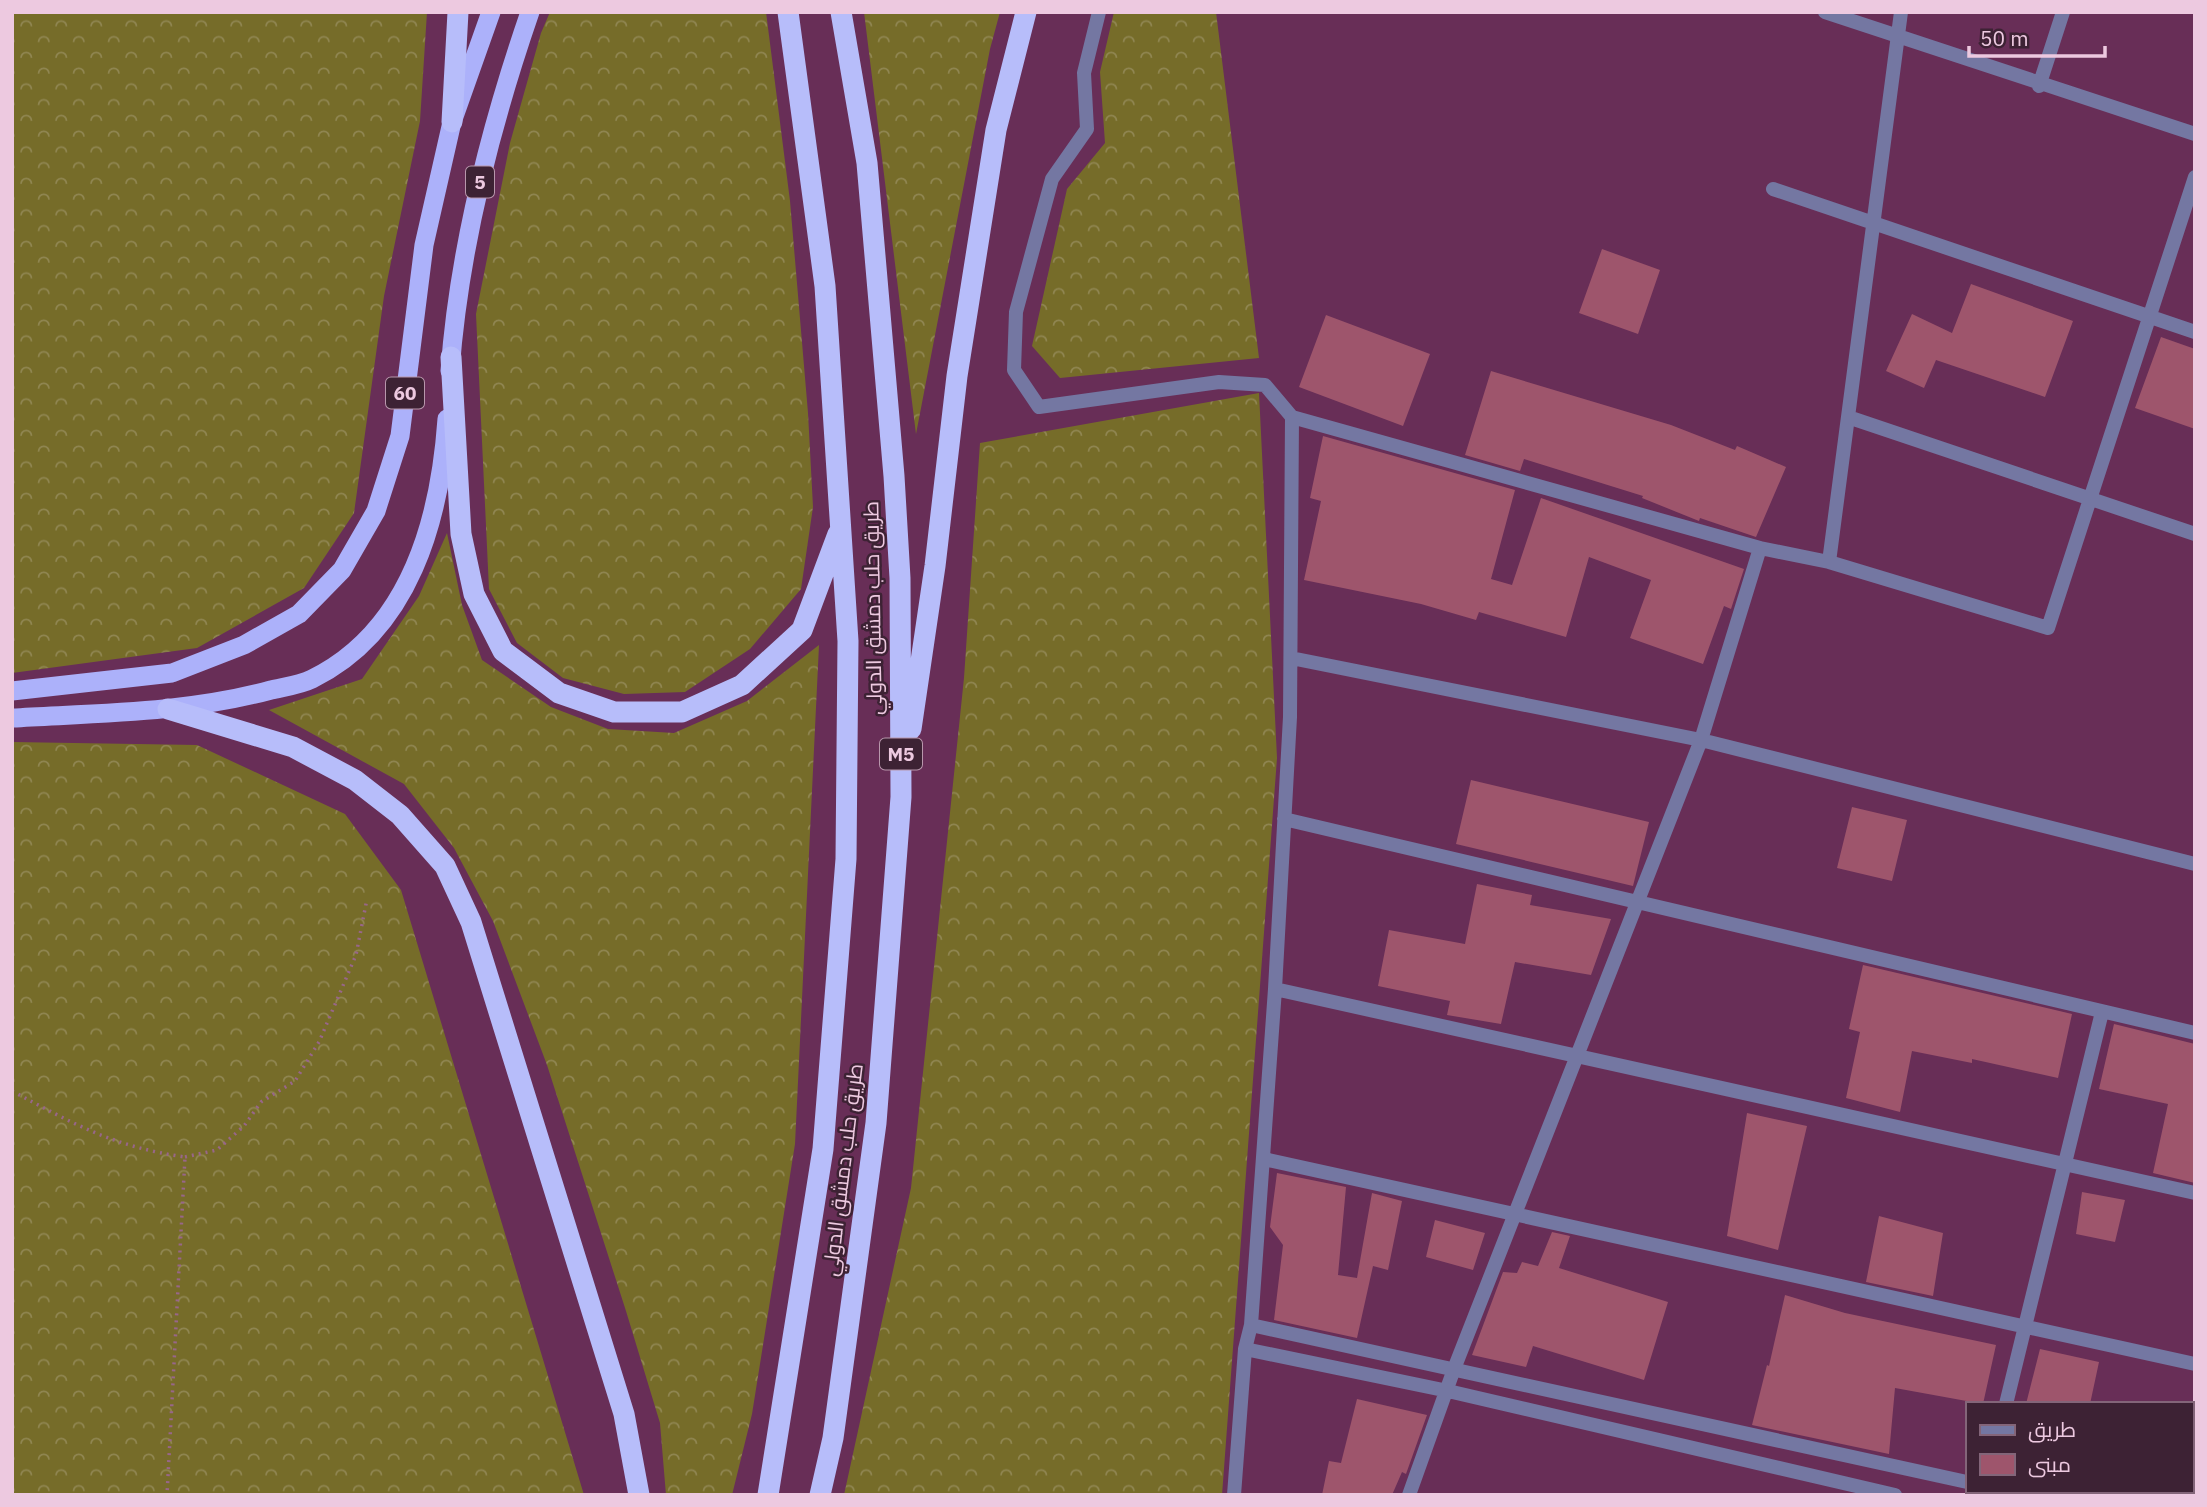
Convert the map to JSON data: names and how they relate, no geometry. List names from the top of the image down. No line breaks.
{"streets":{"highway":["5","60","طريق حلب دمشق الدولي","M5"]},"crossings":[["5","60"]],"legend":["طريق","مبنى"],"scale_bar":"50 m"}
